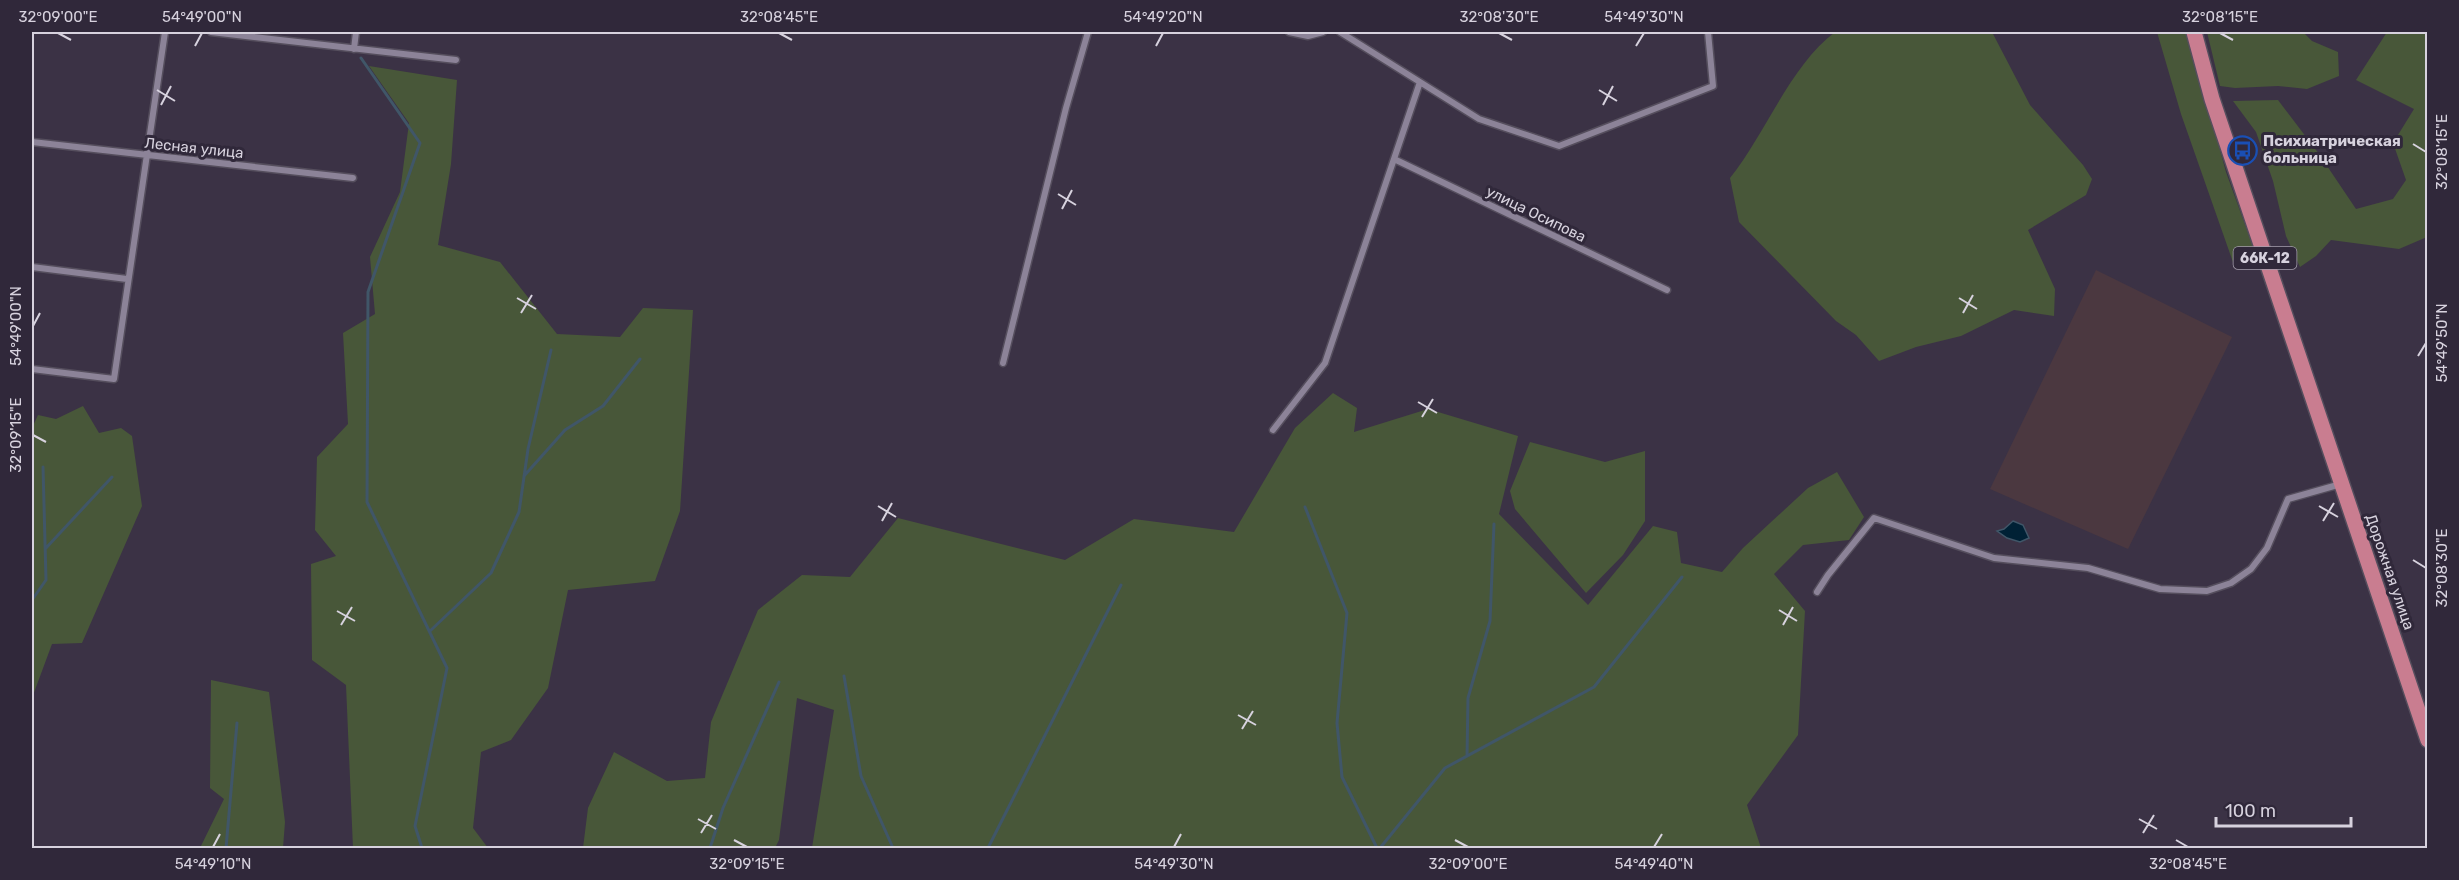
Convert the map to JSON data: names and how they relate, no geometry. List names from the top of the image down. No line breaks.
{"streets":{"main road":["66К-12","Дорожная улица"],"street":["Лесная улица","улица Осипова"]},"crossings":[["66К-12","Дорожная улица"]],"places":{"bus stop":["Психиатрическая больница"]},"scale_bar":"100 m","coordinates":["32°09'00\"E","54°49'00\"N","32°08'45\"E","54°49'20\"N","32°08'30\"E","54°49'30\"N","32°08'15\"E","54°49'50\"N","32°09'15\"E","54°49'10\"N","54°49'40\"N"]}
